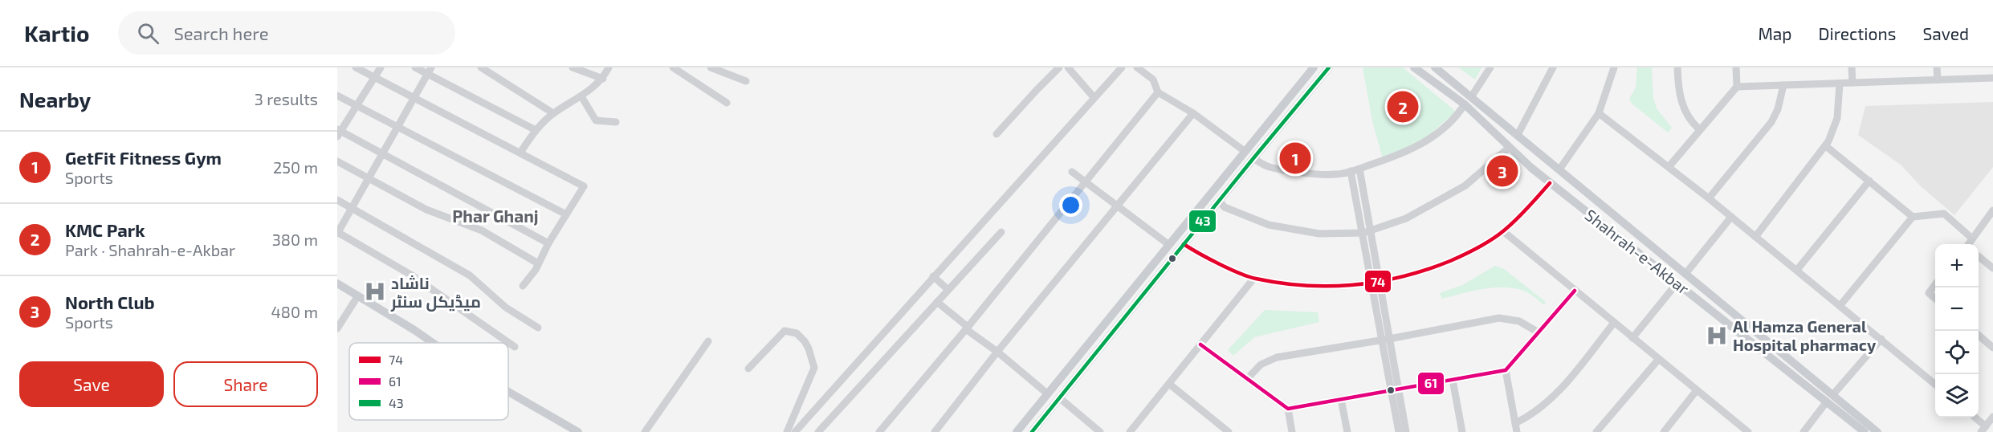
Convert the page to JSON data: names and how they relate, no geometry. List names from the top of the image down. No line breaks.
{"streets":{"main road":["Shahrah-e-Akbar"]},"districts":["Phar Ghanj"],"places":{"hospital":["ناشاد میڈیکل سنٹر","Al Hamza General Hospital pharmacy"]},"lines":["transit line 43","transit line 74","transit line 61"],"legend":["74","61","43"],"page":{"header":"Kartio","search":"Search here","nav":["Map","Directions","Saved"],"heading":["Nearby","3 results"],"pins":["2","1","3"],"list":[{"mark":"1","name":"GetFit Fitness Gym","note":"Sports","value":"250 m"},{"mark":"2","name":"KMC Park","note":"Park · Shahrah-e-Akbar","value":"380 m"},{"mark":"3","name":"North Club","note":"Sports","value":"480 m"}],"map_buttons":["+","−"],"buttons":["Save","Share"]}}
